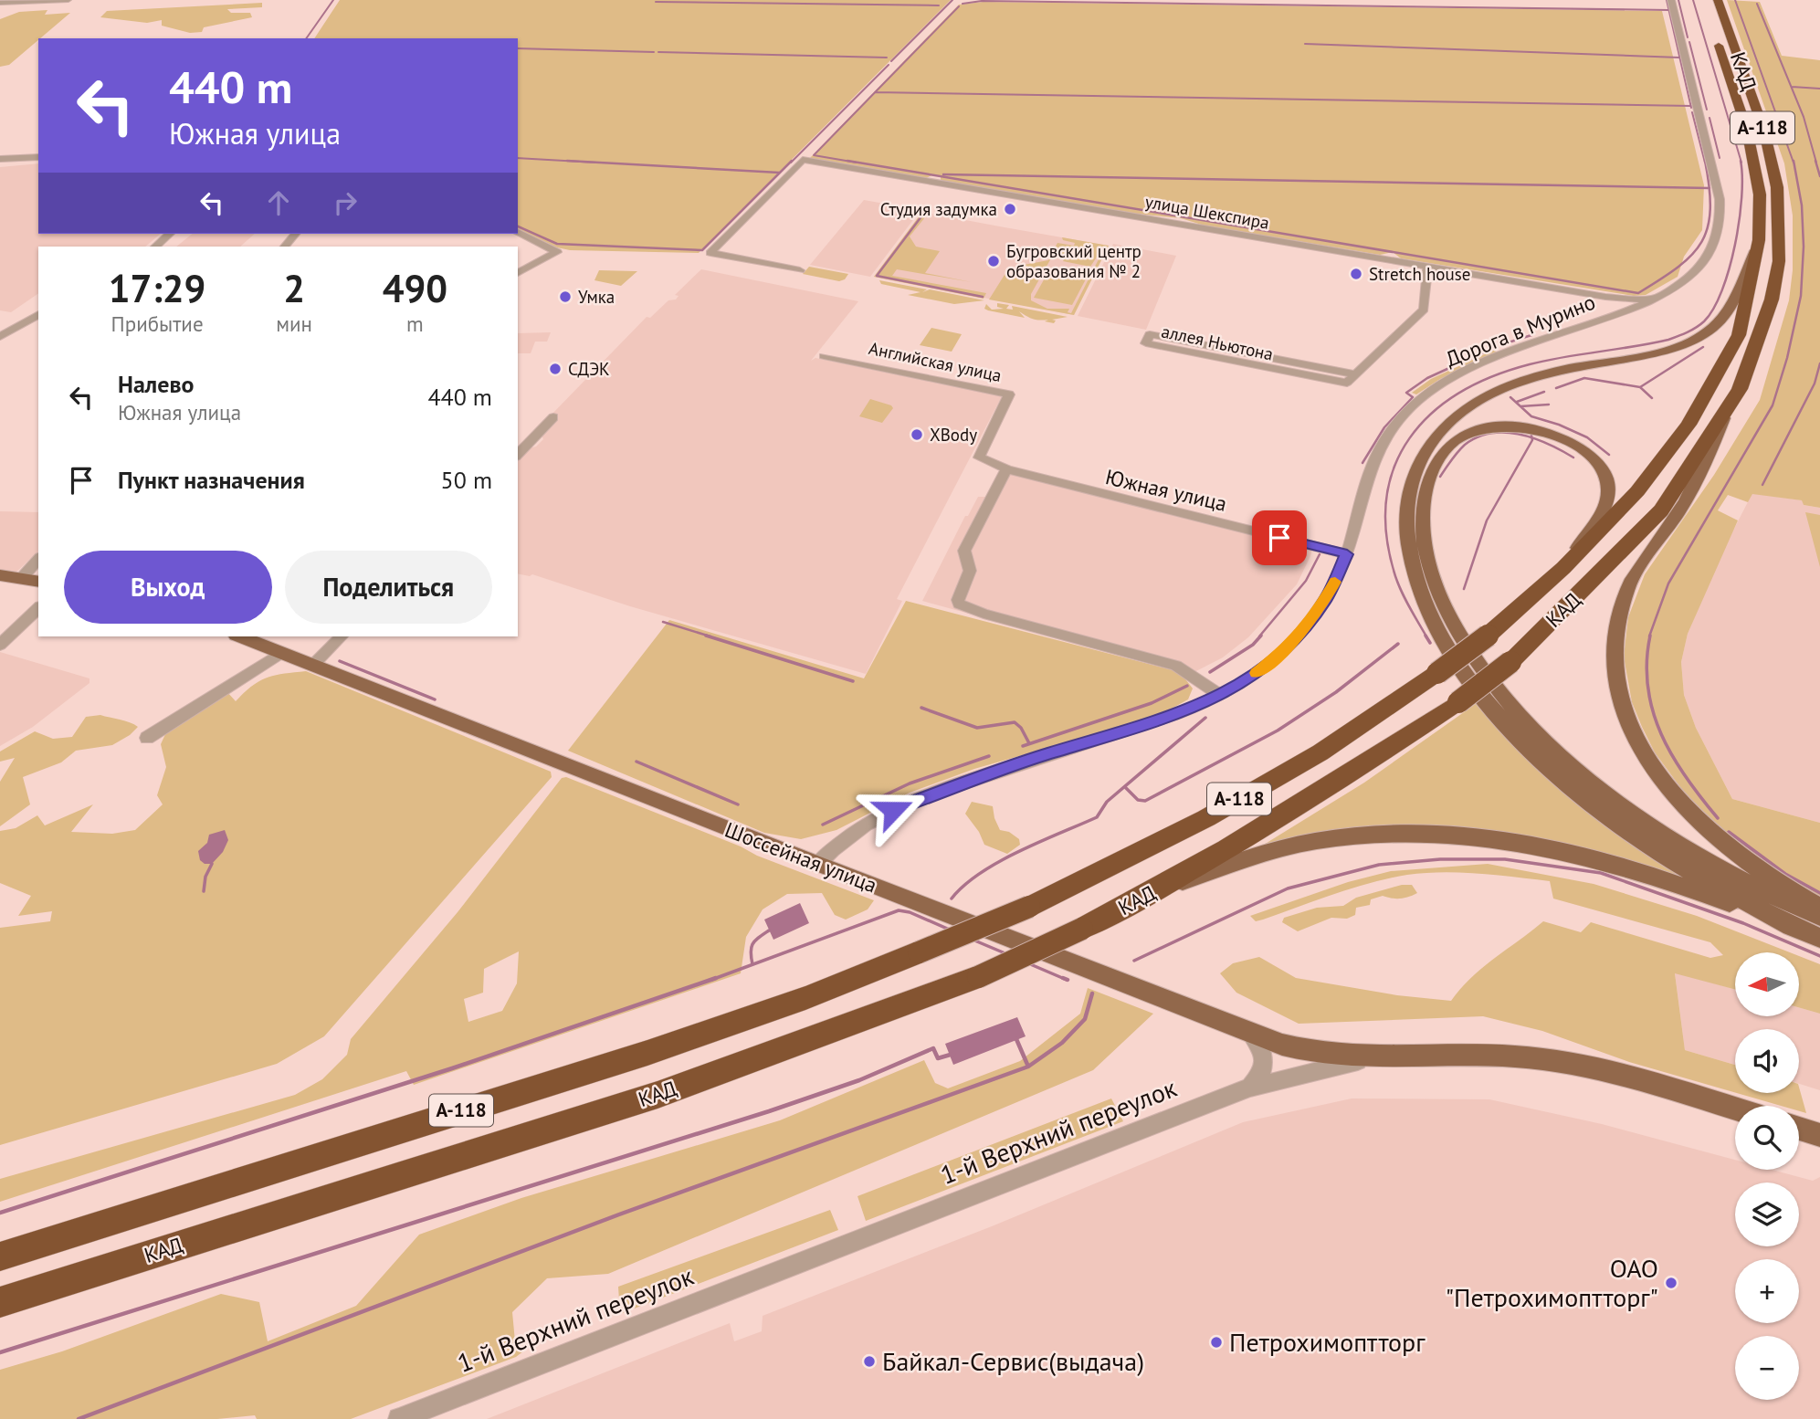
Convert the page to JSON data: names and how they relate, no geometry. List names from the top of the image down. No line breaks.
{"streets":{"highway":["КАД","А-118"],"main road":["Шоссейная улица","1-й Верхний переулок"],"street":["улица Шекспира","Дорога в Мурино","аллея Ньютона","Английская улица","Южная улица"]},"crossings":[["Дорога в Мурино","Южная улица"],["Дорога в Мурино","Шоссейная улица"],["Английская улица","Южная улица"],["Шоссейная улица","1-й Верхний переулок"]],"places":["Студия задумка","Бугровский центр образования № 2","Stretch house","Умка","СДЭК","XBody","ОАО \"Петрохимоптторг\"","Петрохимоптторг","Байкал-Сервис(выдача)"],"north":"left","page":{"turn":["440 m","Южная улица"],"eta":["17:29","Прибытие","2","мин","490","m"],"list":[{"name":"Налево","note":"Южная улица","value":"440 m"},{"name":"Пункт назначения","value":"50 m"}],"buttons":["Выход","Поделиться"],"map_buttons":["+","−"]}}
